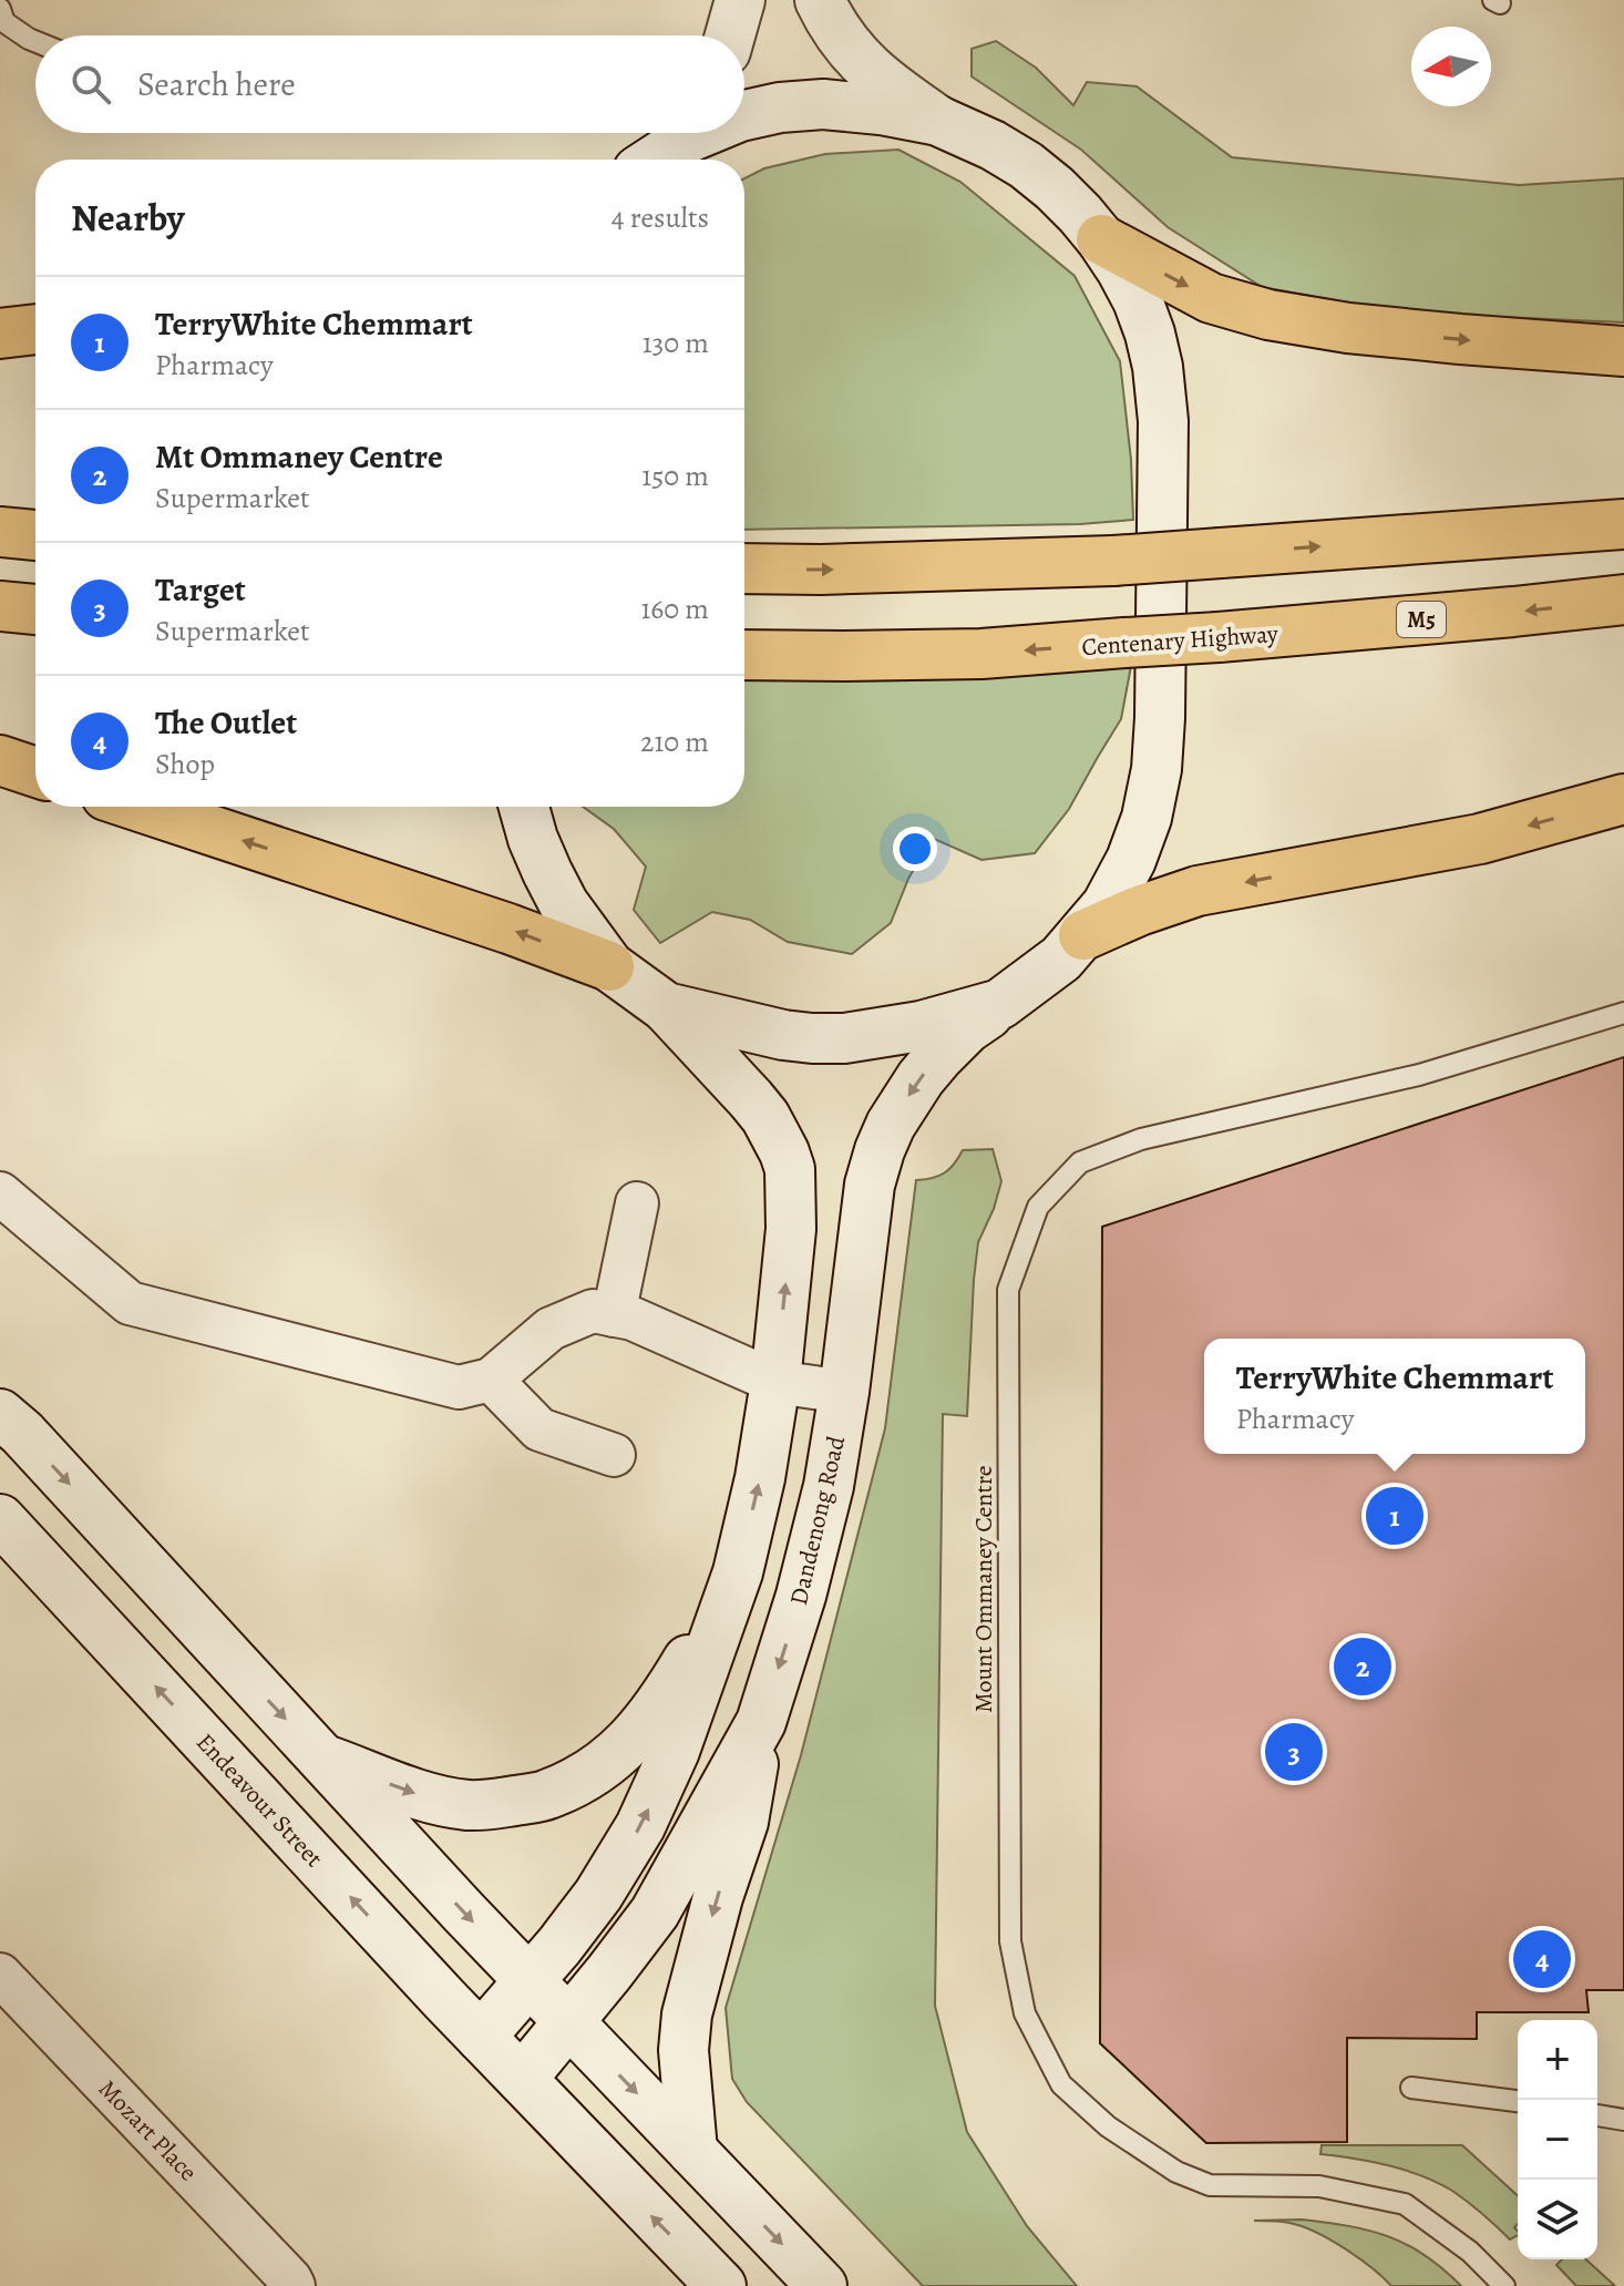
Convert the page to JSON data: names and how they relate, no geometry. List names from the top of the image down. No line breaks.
{"streets":{"highway":["M5","Centenary Highway"],"main road":["Dandenong Road","Endeavour Street"],"street":["Mozart Place"],"lane":["Mount Ommaney Centre"]},"crossings":[["Dandenong Road","Endeavour Street"]],"north":"left","page":{"search":"Search here","heading":["Nearby","4 results"],"list":[{"mark":"1","name":"TerryWhite Chemmart","note":"Pharmacy","value":"130 m"},{"mark":"2","name":"Mt Ommaney Centre","note":"Supermarket","value":"150 m"},{"mark":"3","name":"Target","note":"Supermarket","value":"160 m"},{"mark":"4","name":"The Outlet","note":"Shop","value":"210 m"}],"popup":["TerryWhite Chemmart","Pharmacy"],"pins":["1","2","3","4"],"map_buttons":["+","−"]}}
